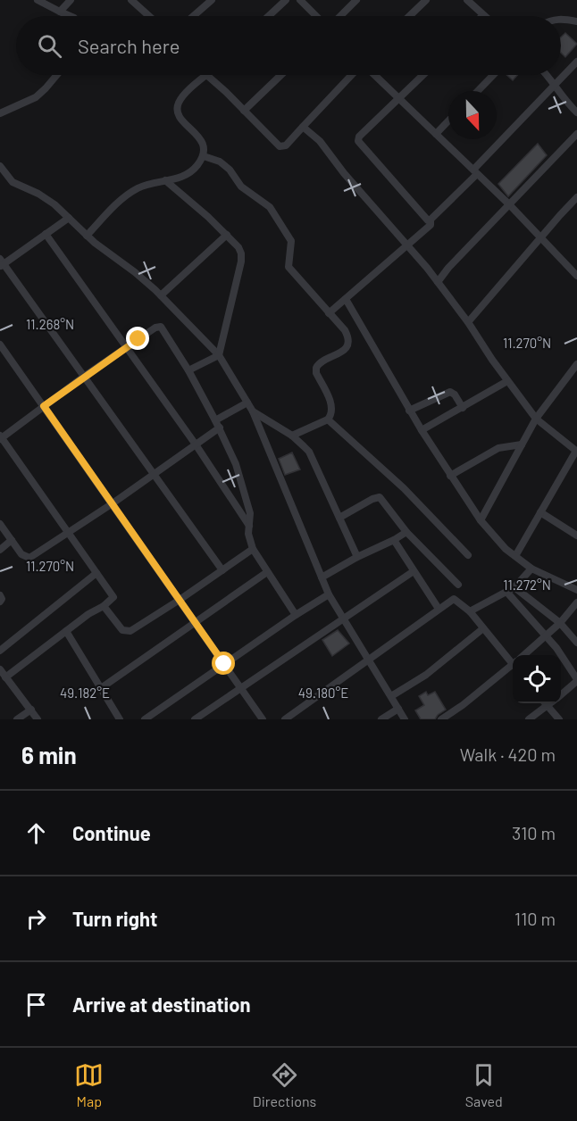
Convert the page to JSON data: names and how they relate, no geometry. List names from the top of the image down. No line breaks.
{"north":"bottom","page":{"search":"Search here","heading":["6 min","Walk · 420 m"],"list":[["Continue","310 m"],["Turn right","110 m"],"Arrive at destination"],"nav":["Map","Directions","Saved"]},"coordinates":["11.268°N","11.270°N","11.272°N","49.182°E","49.180°E"]}
